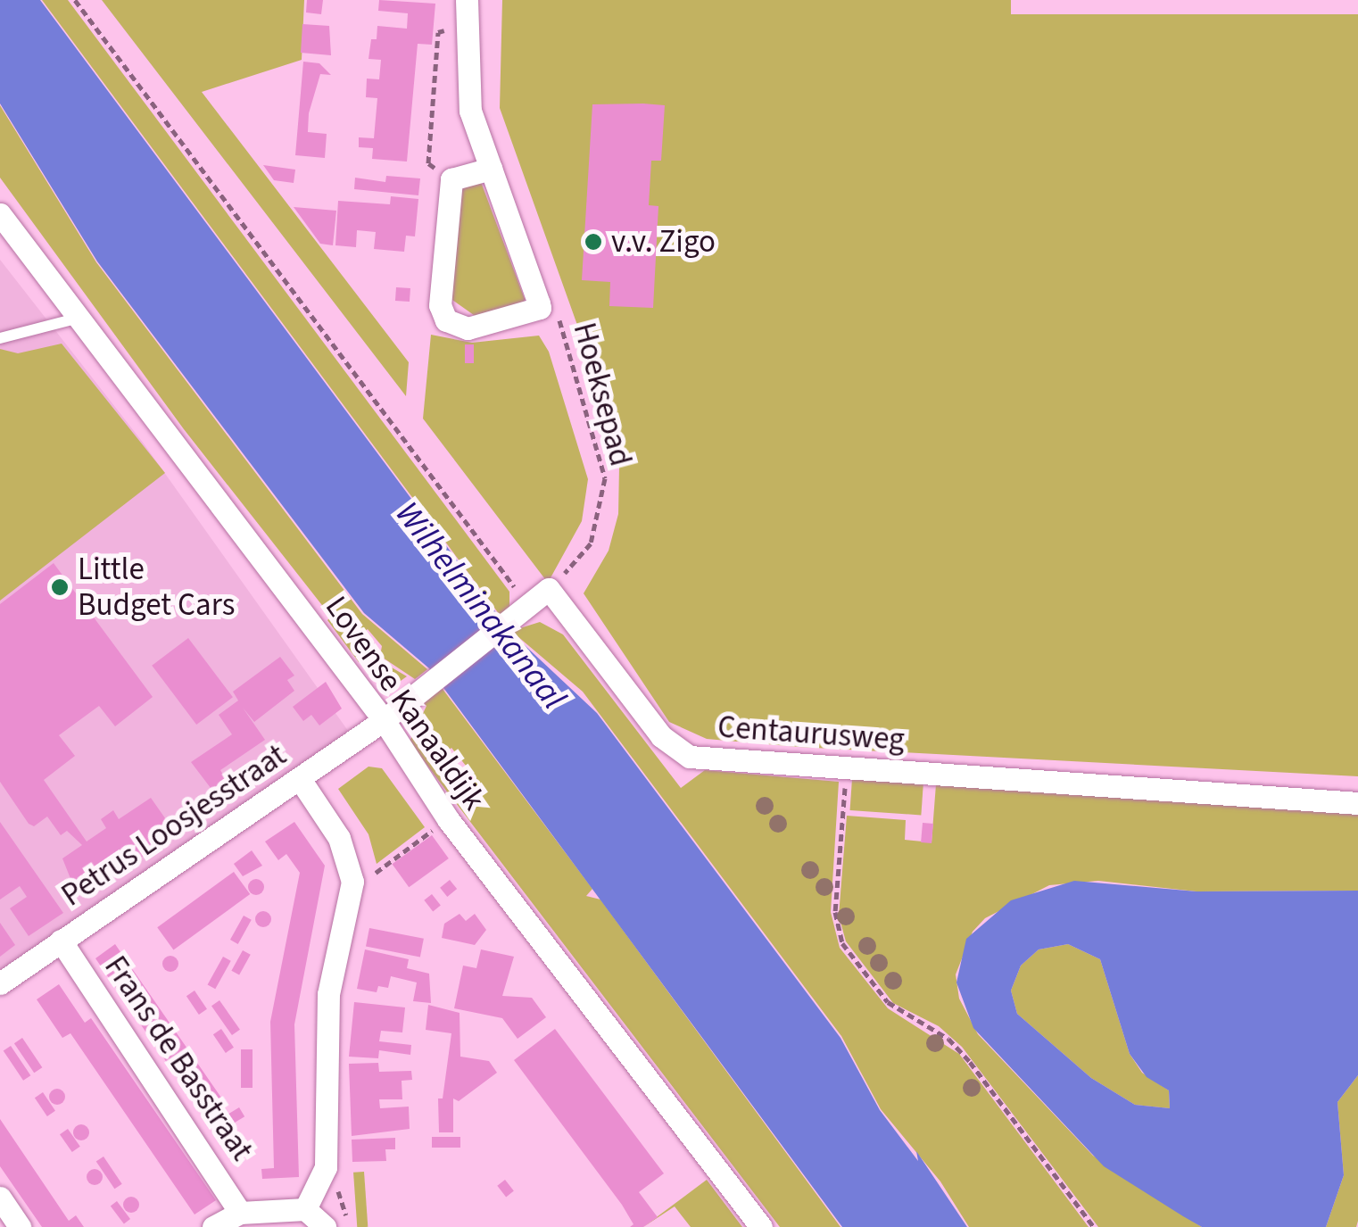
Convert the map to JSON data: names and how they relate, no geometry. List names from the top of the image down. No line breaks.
{"streets":{"street":["Lovense Kanaaldijk","Centaurusweg","Petrus Loosjesstraat","Frans de Basstraat"],"path":["Hoeksepad"]},"crossings":[["Hoeksepad","Centaurusweg"],["Lovense Kanaaldijk","Petrus Loosjesstraat"],["Petrus Loosjesstraat","Frans de Basstraat"]],"water":["Wilhelminakanaal"],"places":["v.v. Zigo","Little Budget Cars"]}
